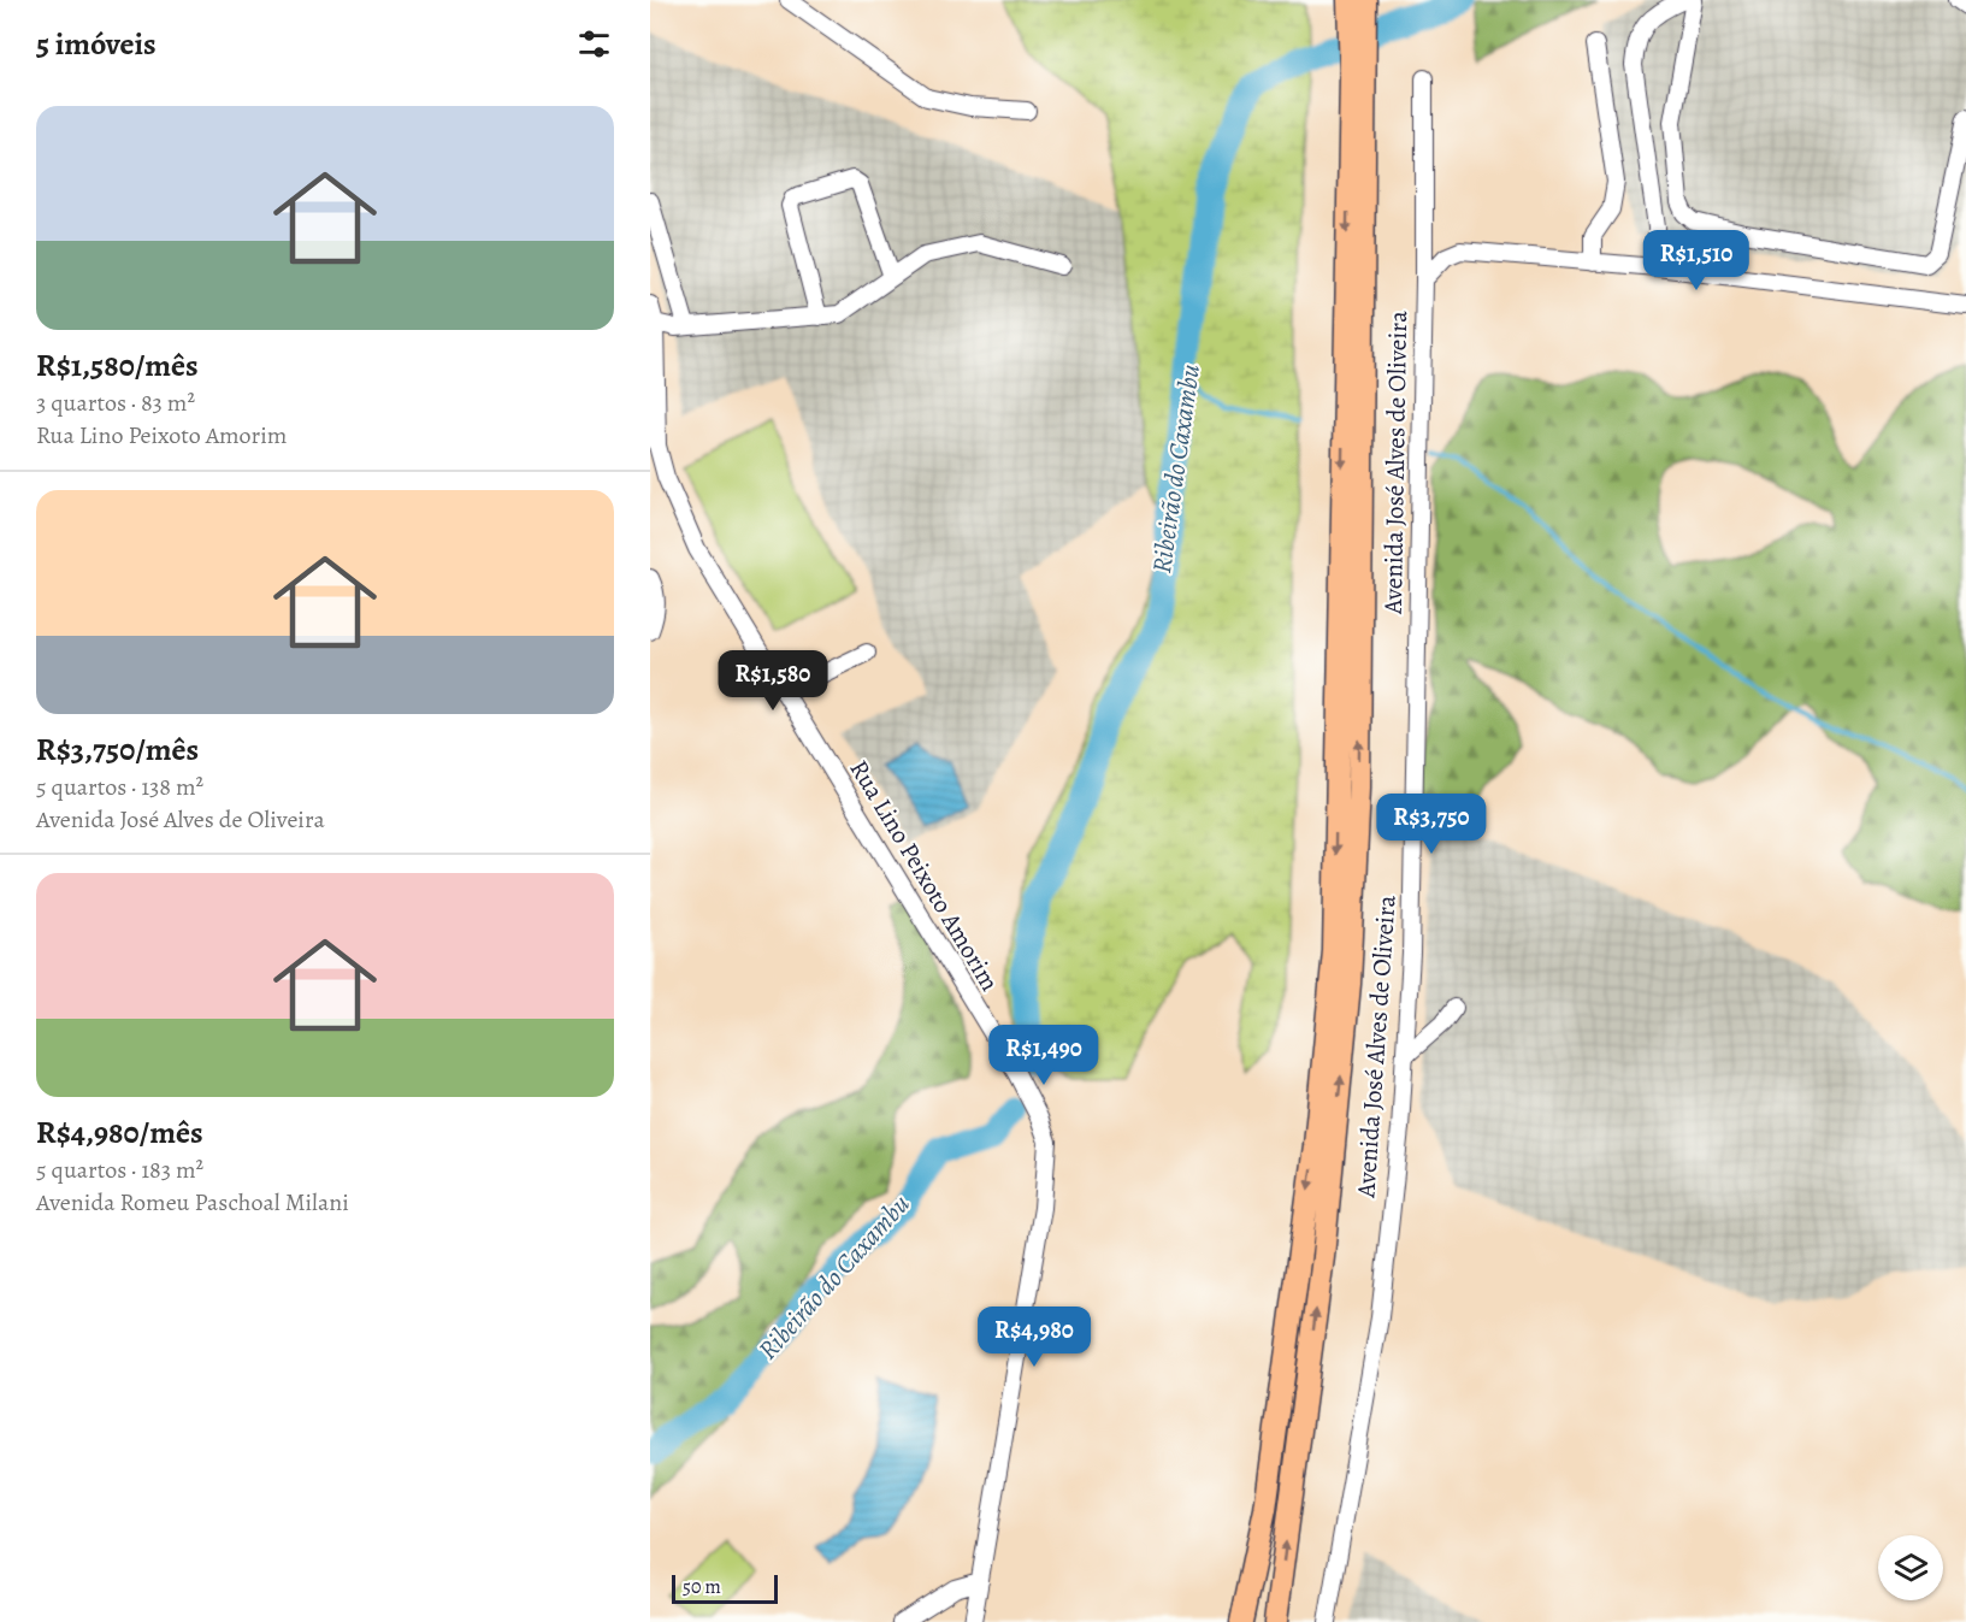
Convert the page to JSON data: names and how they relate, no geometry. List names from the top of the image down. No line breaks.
{"streets":{"street":["Avenida José Alves de Oliveira","Rua Lino Peixoto Amorim"]},"water":["Ribeirão do Caxambu"],"scale_bar":"50 m","page":{"heading":"5 imóveis","list":[{"name":"R$1,580/mês","note":"3 quartos · 83 m² · Rua Lino Peixoto Amorim"},{"name":"R$3,750/mês","note":"5 quartos · 138 m² · Avenida José Alves de Oliveira"},{"name":"R$4,980/mês","note":"5 quartos · 183 m² · Avenida Romeu Paschoal Milani"}],"price":["R$1,510","R$1,580","R$3,750","R$1,490","R$4,980"],"scale":"50 m"}}
